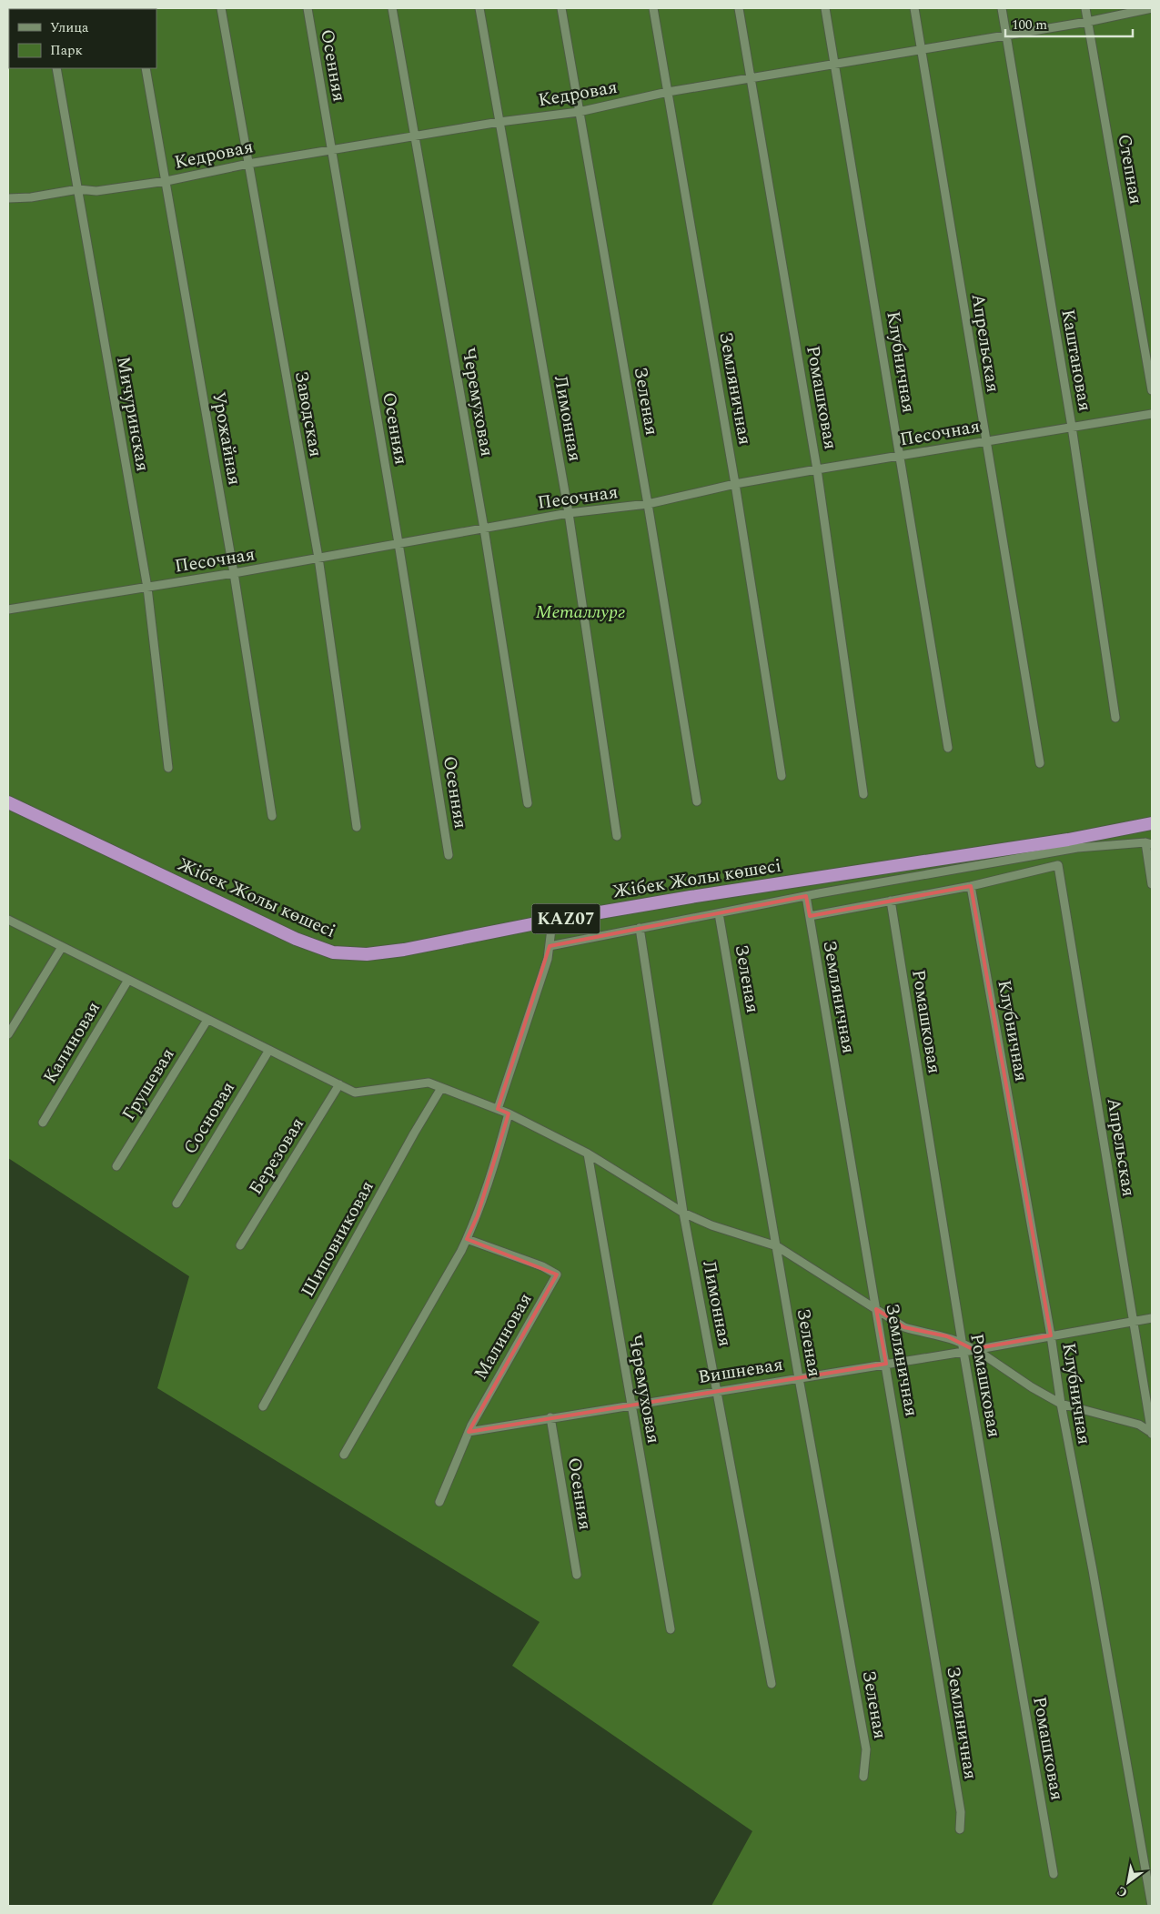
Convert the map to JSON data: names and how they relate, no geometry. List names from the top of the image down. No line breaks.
{"streets":{"highway":["Жібек Жолы көшесі","KAZ07"],"street":["Осенняя","Кедровая","Степная","Апрельская","Каштановая","Клубничная","Земляничная","Ромашковая","Зеленая","Черемуховая","Мичуринская","Заводская","Лимонная","Песочная","Урожайная","Калиновая","Грушевая","Сосновая","Березовая","Шиповниковая","Малиновая","Вишневая"]},"crossings":[["Осенняя","Кедровая"],["Осенняя","Песочная"],["Осенняя","Вишневая"],["Кедровая","Степная"],["Кедровая","Апрельская"],["Кедровая","Каштановая"],["Кедровая","Клубничная"],["Кедровая","Земляничная"],["Кедровая","Ромашковая"],["Кедровая","Зеленая"],["Кедровая","Черемуховая"],["Кедровая","Мичуринская"],["Кедровая","Заводская"],["Кедровая","Лимонная"],["Кедровая","Урожайная"],["Апрельская","Клубничная"],["Апрельская","Песочная"],["Апрельская","Вишневая"],["Каштановая","Песочная"],["Клубничная","Песочная"],["Клубничная","Вишневая"],["Земляничная","Песочная"],["Земляничная","Вишневая"],["Ромашковая","Песочная"],["Ромашковая","Вишневая"],["Зеленая","Песочная"],["Зеленая","Вишневая"],["Черемуховая","Песочная"],["Черемуховая","Вишневая"],["Мичуринская","Песочная"],["Заводская","Песочная"],["Лимонная","Песочная"],["Лимонная","Вишневая"],["Песочная","Урожайная"],["Малиновая","Вишневая"]],"parks":["Металлург"],"legend":["Улица","Парк"],"scale_bar":"100 m","north":"bottom left"}
